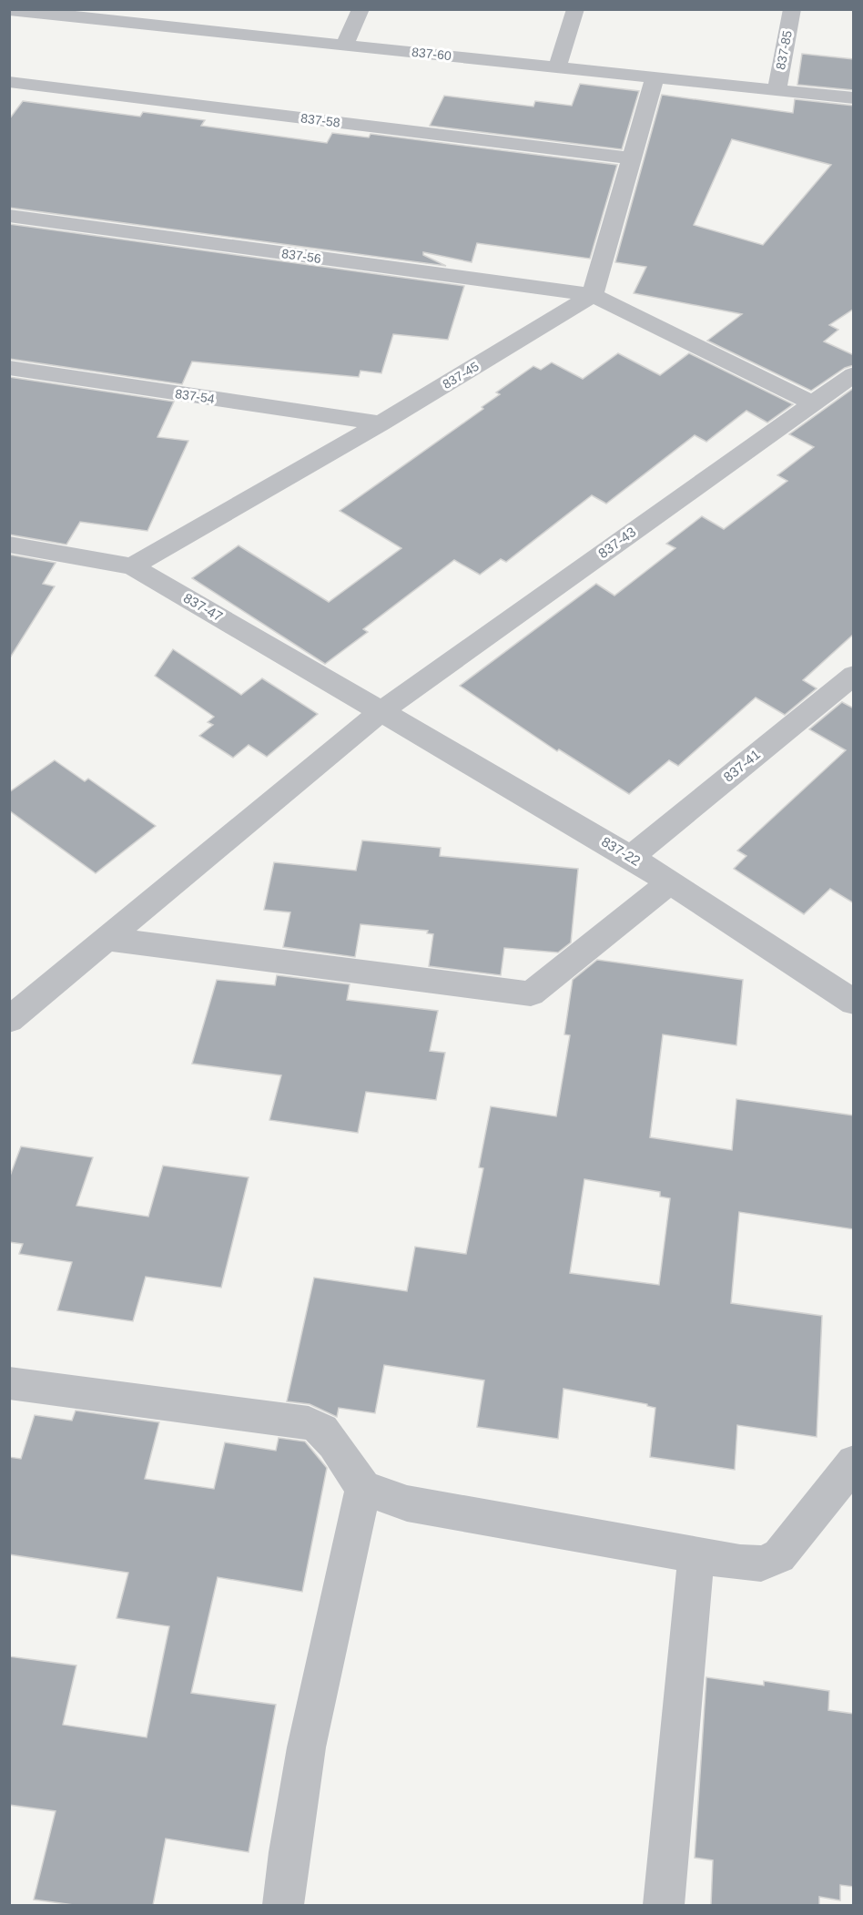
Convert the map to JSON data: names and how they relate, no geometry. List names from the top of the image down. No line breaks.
{"streets":{"street":["837-85","837-60","837-58","837-56","837-45","837-54","837-43","837-47","837-41","837-22"]},"crossings":[["837-85","837-60"],["837-56","837-45"],["837-56","837-43"],["837-45","837-54"],["837-45","837-47"],["837-43","837-47"],["837-43","837-22"],["837-47","837-22"],["837-41","837-22"]]}
